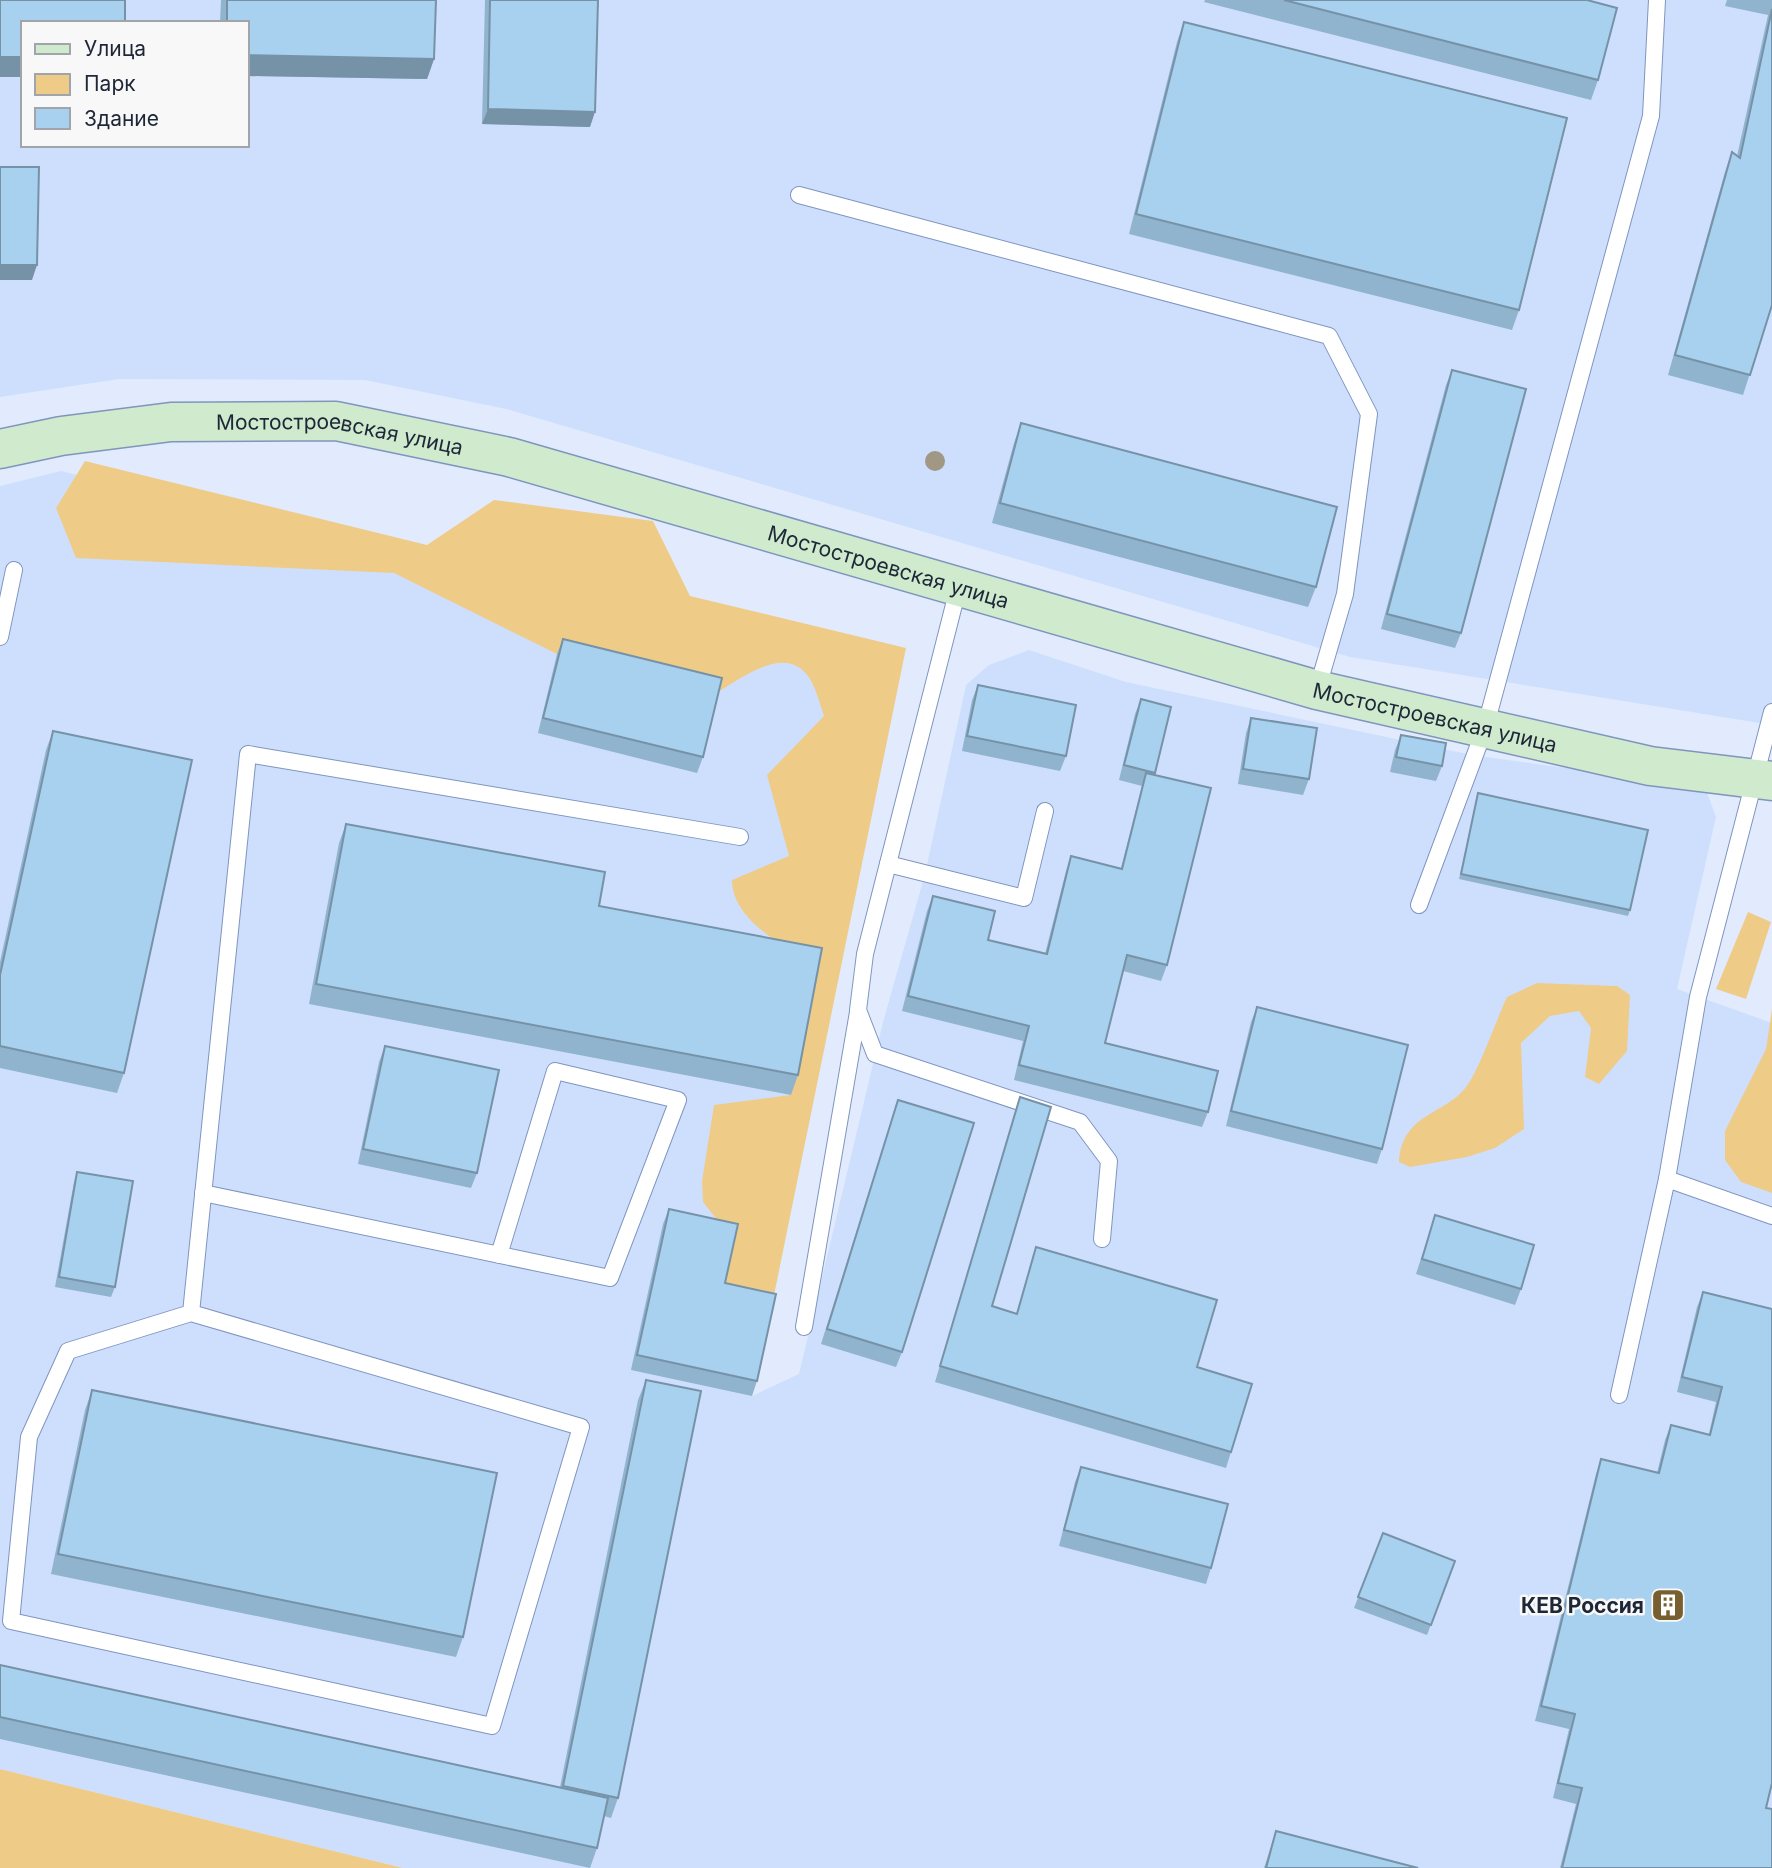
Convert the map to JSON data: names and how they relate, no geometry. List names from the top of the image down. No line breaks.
{"streets":{"main road":["Мостостроевская улица"]},"places":{"building":["КЕВ Россия"]},"legend":["Улица","Парк","Здание"]}
